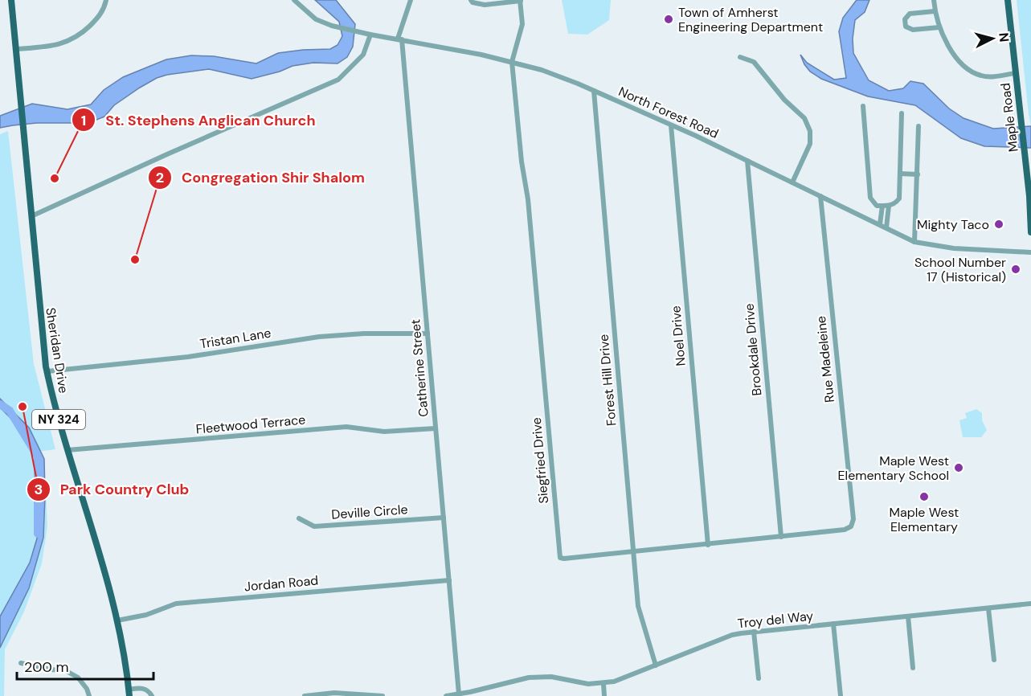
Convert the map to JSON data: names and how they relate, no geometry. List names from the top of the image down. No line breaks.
{"streets":{"main road":["Maple Road","Sheridan Drive","NY 324"],"street":["North Forest Road","Noel Drive","Tristan Lane","Brookdale Drive","Rue Madeleine","Catherine Street","Forest Hill Drive","Fleetwood Terrace","Siegfried Drive","Deville Circle","Jordan Road","Troy del Way"]},"crossings":[["North Forest Road","Noel Drive"],["North Forest Road","Brookdale Drive"],["North Forest Road","Rue Madeleine"],["North Forest Road","Catherine Street"],["North Forest Road","Forest Hill Drive"],["North Forest Road","Siegfried Drive"],["Noel Drive","Siegfried Drive"],["Tristan Lane","Sheridan Drive"],["Tristan Lane","Catherine Street"],["Brookdale Drive","Siegfried Drive"],["Sheridan Drive","Fleetwood Terrace"],["Sheridan Drive","Jordan Road"],["Rue Madeleine","Siegfried Drive"],["Catherine Street","Fleetwood Terrace"],["Catherine Street","Deville Circle"],["Catherine Street","Jordan Road"],["Catherine Street","Troy del Way"],["Forest Hill Drive","Siegfried Drive"],["Forest Hill Drive","Troy del Way"]],"places":["Town of Amherst Engineering Department","St. Stephens Anglican Church","Mighty Taco","Congregation Shir Shalom","School Number 17 (Historical)","Park Country Club","Maple West Elementary School","Maple West Elementary"],"scale_bar":"200 m","north":"right"}
